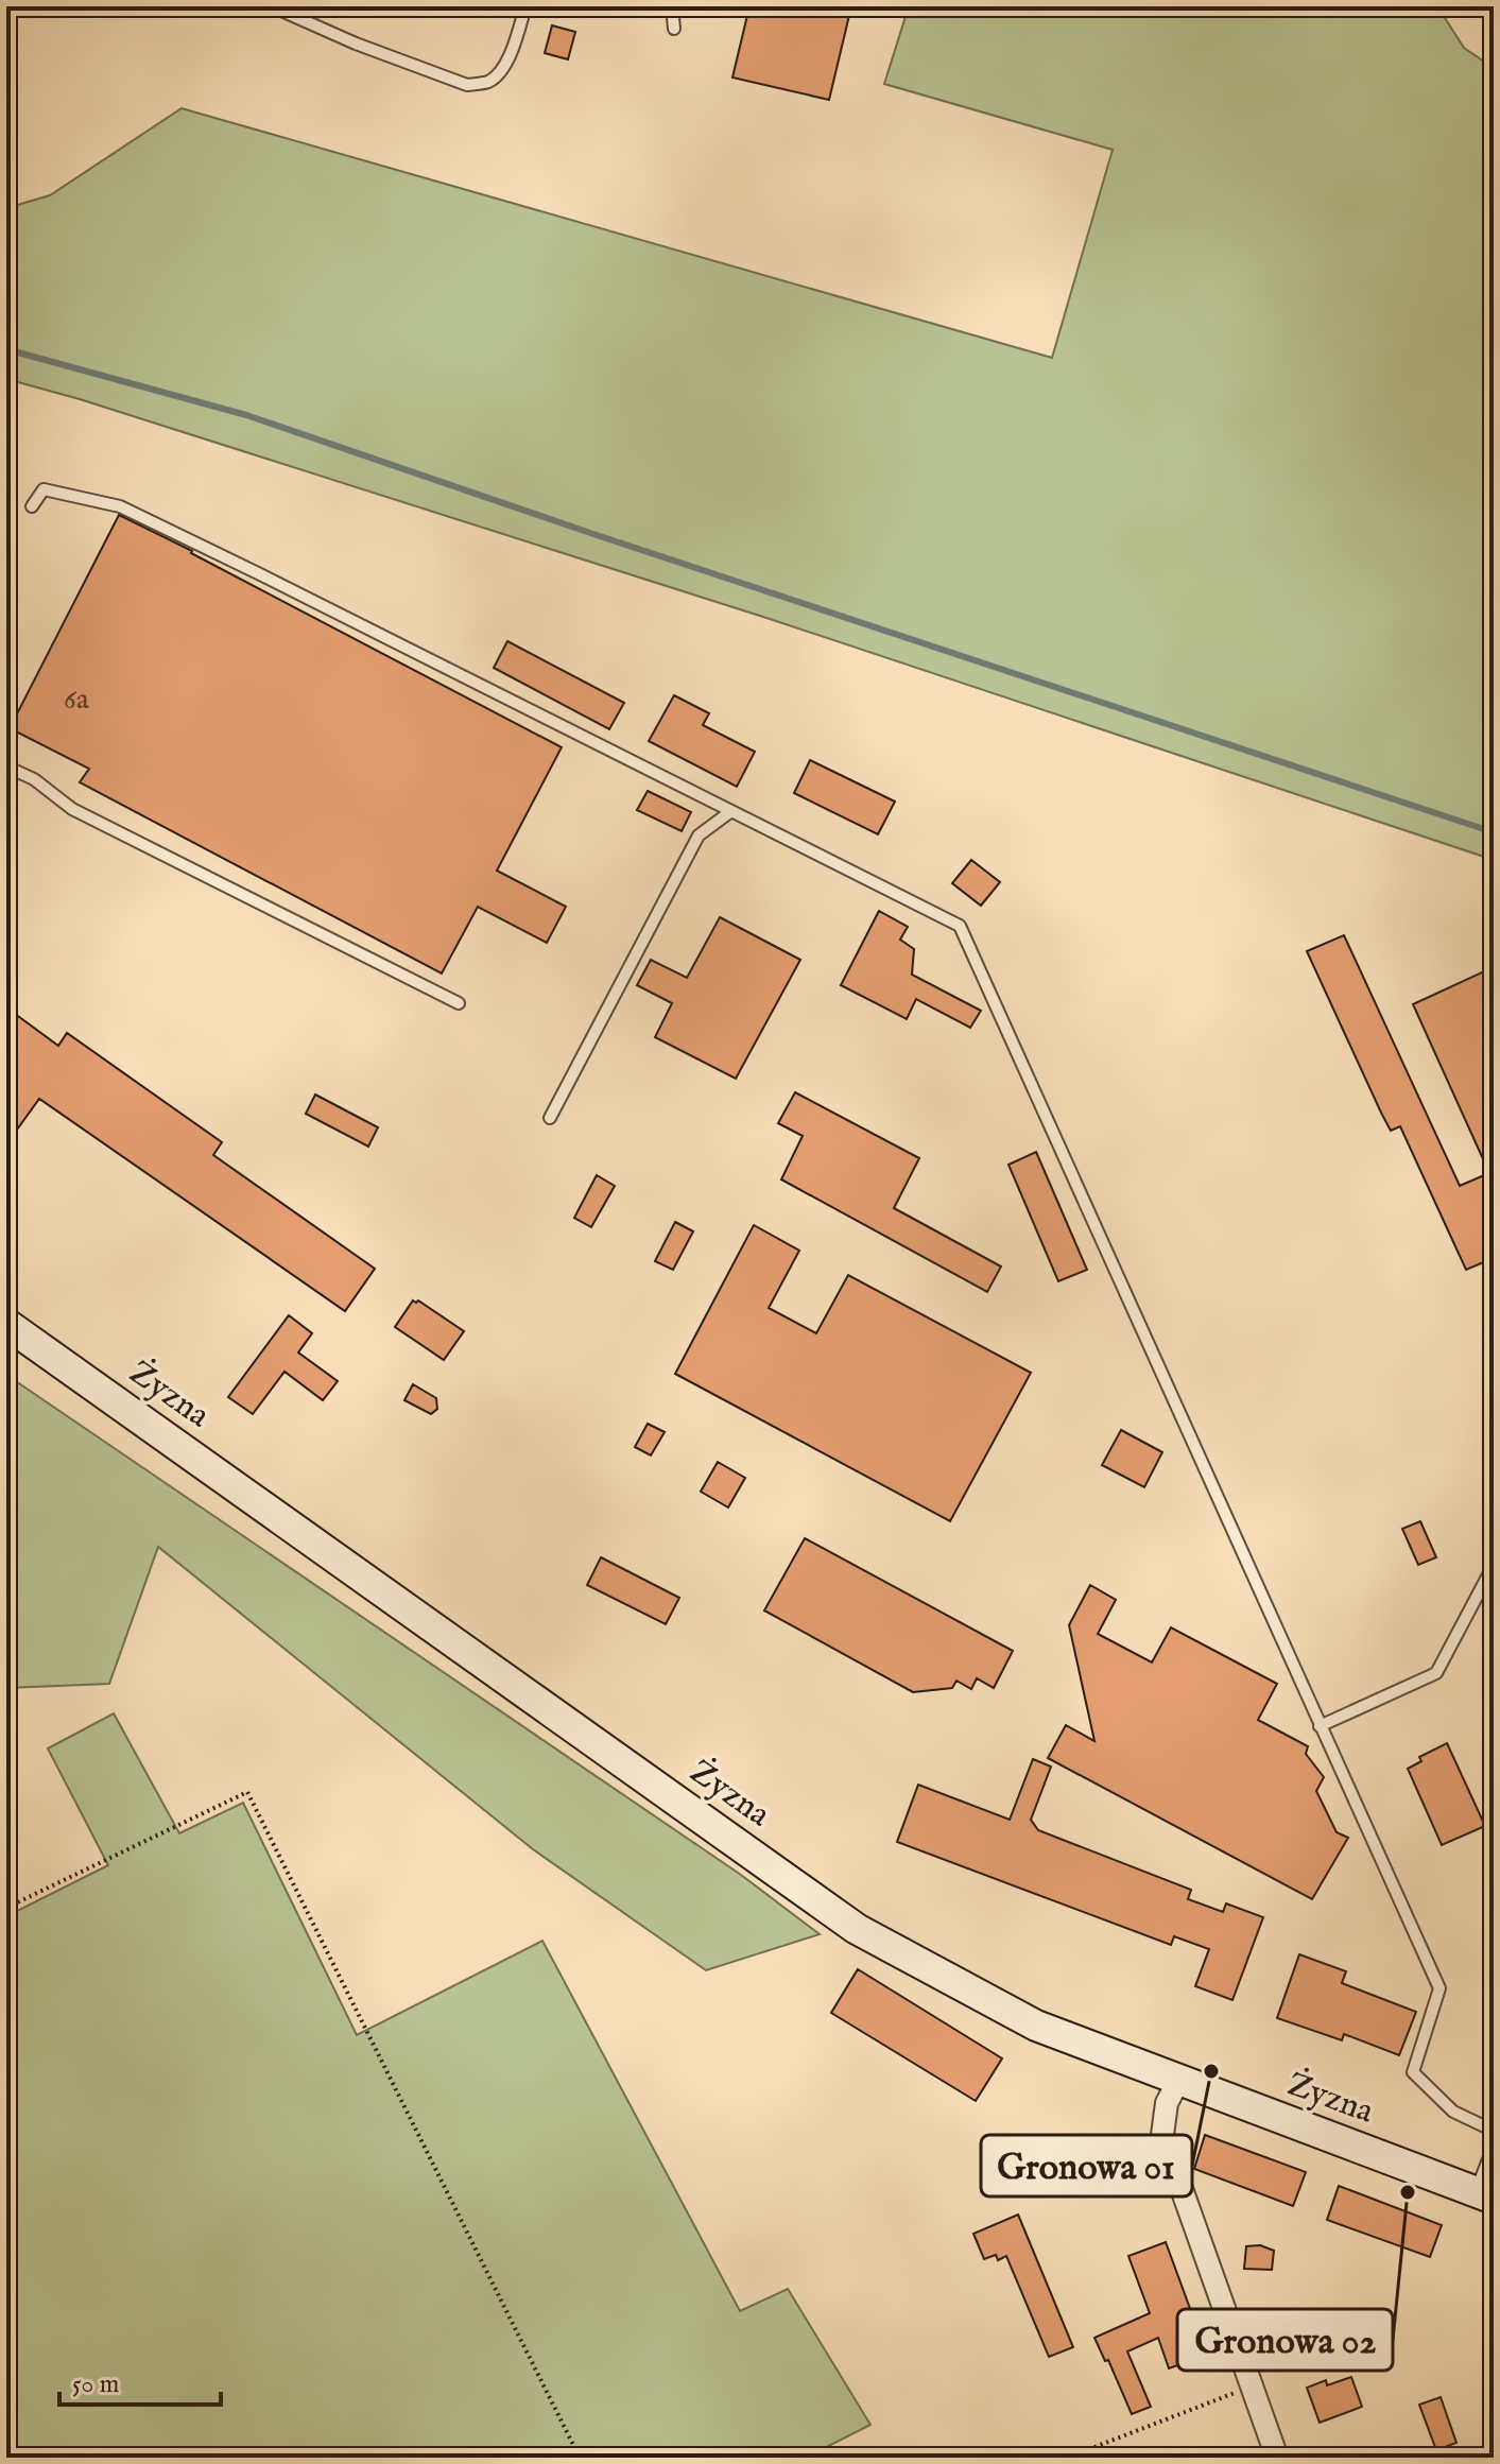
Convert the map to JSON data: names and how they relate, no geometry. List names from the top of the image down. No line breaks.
{"streets":{"street":["Żyzna"]},"places":["Gronowa 01","Gronowa 02"],"house_numbers":["6a"],"scale_bar":"50 m"}
